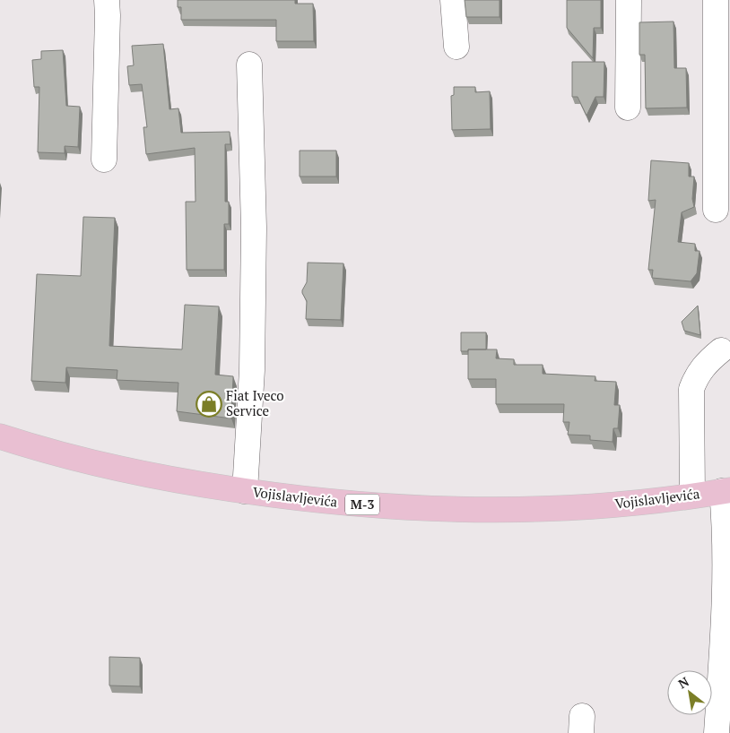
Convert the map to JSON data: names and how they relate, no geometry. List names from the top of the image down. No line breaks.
{"streets":{"main road":["Vojislavljevića","M-3"]},"places":{"shop":["Fiat Iveco Service"]},"north":"top left"}
